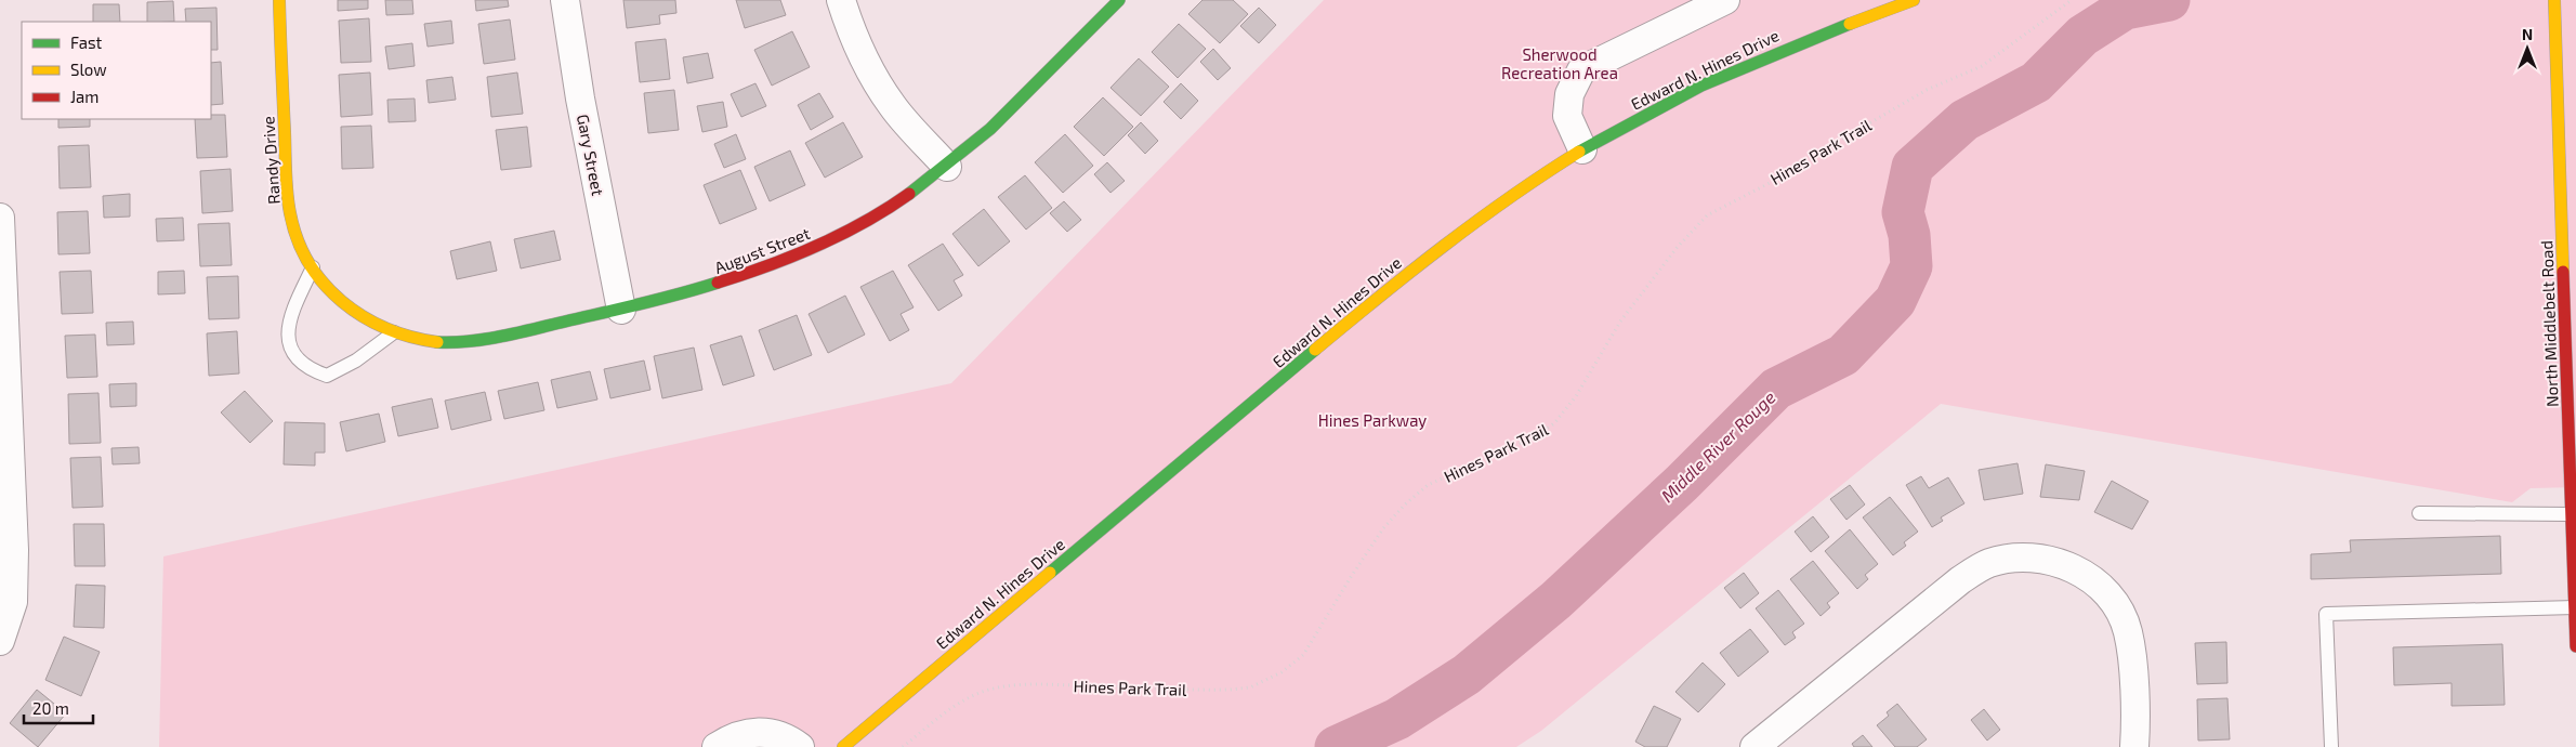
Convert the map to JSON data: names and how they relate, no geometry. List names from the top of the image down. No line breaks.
{"streets":{"street":["Edward N. Hines Drive","Gary Street","Randy Drive","August Street","North Middlebelt Road"],"path":["Hines Park Trail"]},"crossings":[["Gary Street","August Street"],["Randy Drive","August Street"]],"water":["Middle River Rouge"],"parks":["Sherwood Recreation Area","Hines Parkway"],"legend":["Fast","Slow","Jam"],"scale_bar":"20 m","north":"top"}
